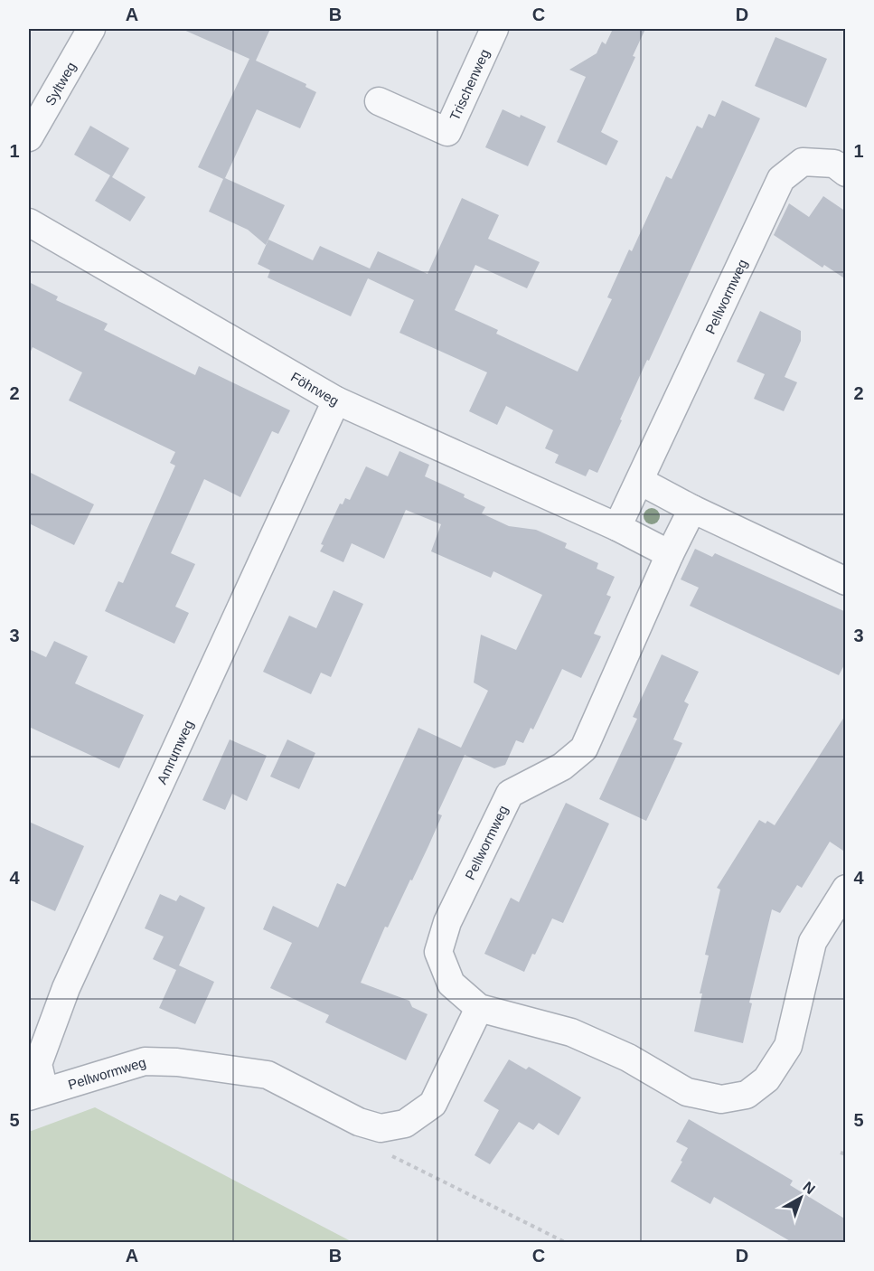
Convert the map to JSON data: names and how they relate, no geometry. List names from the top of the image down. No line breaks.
{"streets":{"street":["Syltweg","Trischenweg","Pellwormweg","Föhrweg","Amrumweg"]},"crossings":[["Pellwormweg","Föhrweg"],["Pellwormweg","Amrumweg"],["Föhrweg","Amrumweg"]],"north":"top right","grid":{"columns":["A","B","C","D"],"rows":["1","2","3","4","5"]}}
